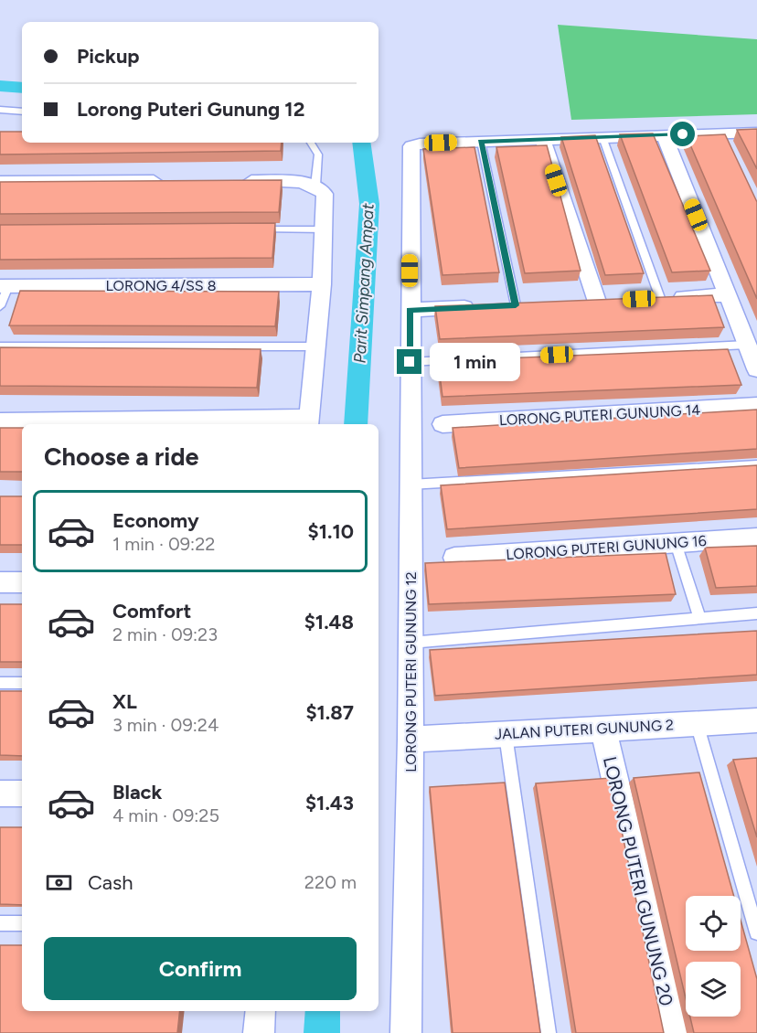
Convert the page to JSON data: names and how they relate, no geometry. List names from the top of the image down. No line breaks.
{"streets":{"street":["LORONG 4/SS 8","LORONG PUTERI GUNUNG 14","LORONG PUTERI GUNUNG 16","LORONG PUTERI GUNUNG 12","JALAN PUTERI GUNUNG 2","LORONG PUTERI GUNUNG 20"]},"crossings":[["LORONG PUTERI GUNUNG 12","JALAN PUTERI GUNUNG 2"],["JALAN PUTERI GUNUNG 2","LORONG PUTERI GUNUNG 20"]],"water":["Parit Simpang Ampat"],"page":{"banner":["Pickup","Lorong Puteri Gunung 12"],"bubble":"1 min","heading":"Choose a ride","list":[{"name":"Economy","note":"1 min · 09:22","value":"$1.10"},{"name":"Comfort","note":"2 min · 09:23","value":"$1.48"},{"name":"XL","note":"3 min · 09:24","value":"$1.87"},{"name":"Black","note":"4 min · 09:25","value":"$1.43"}],"pay":["Cash","220 m"],"buttons":"Confirm"}}
